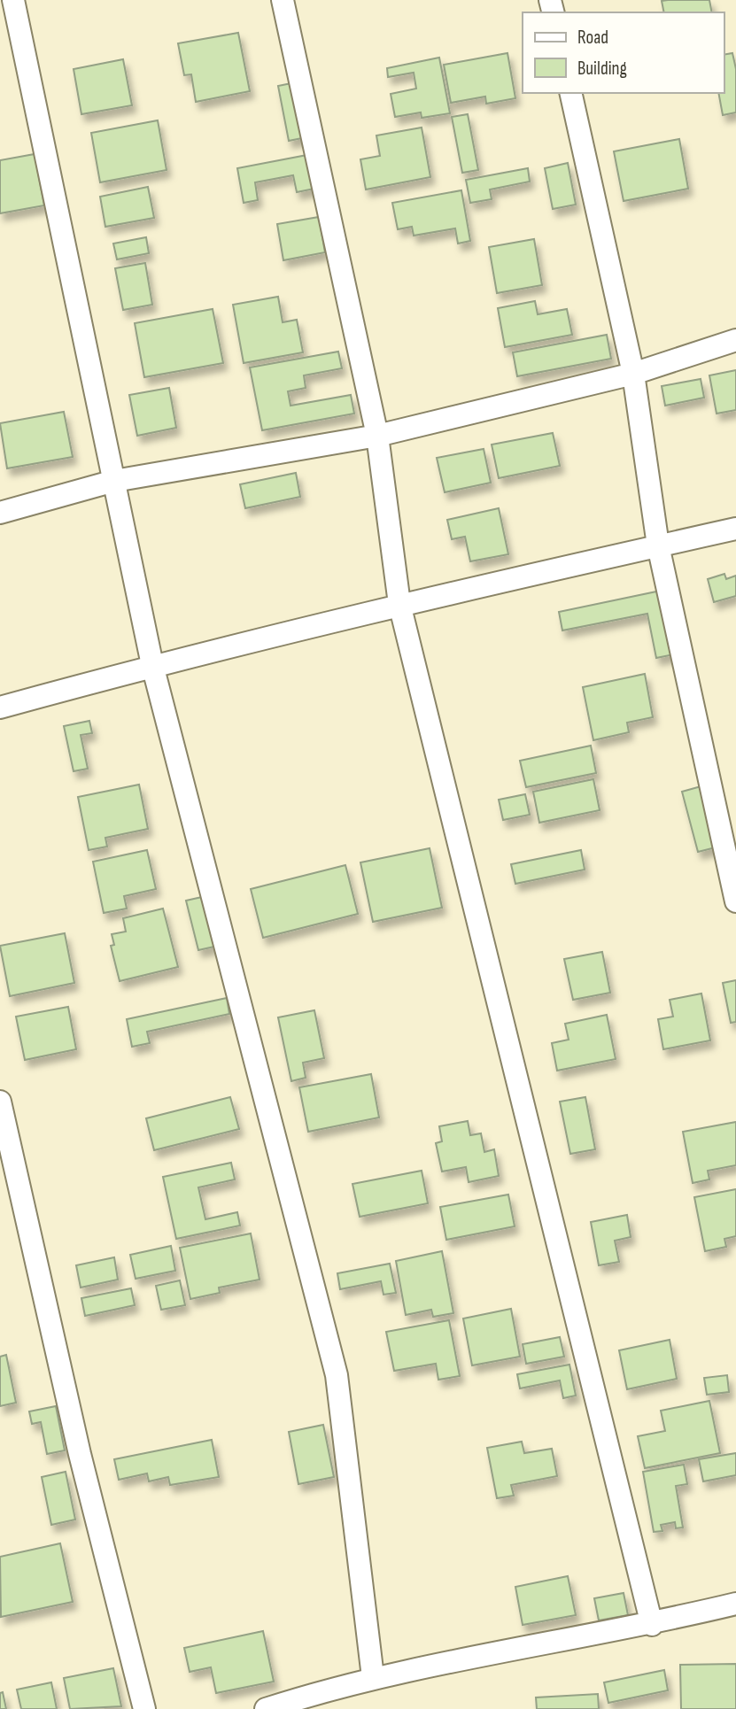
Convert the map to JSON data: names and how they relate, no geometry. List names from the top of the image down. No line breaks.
{"legend":["Road","Building"]}
